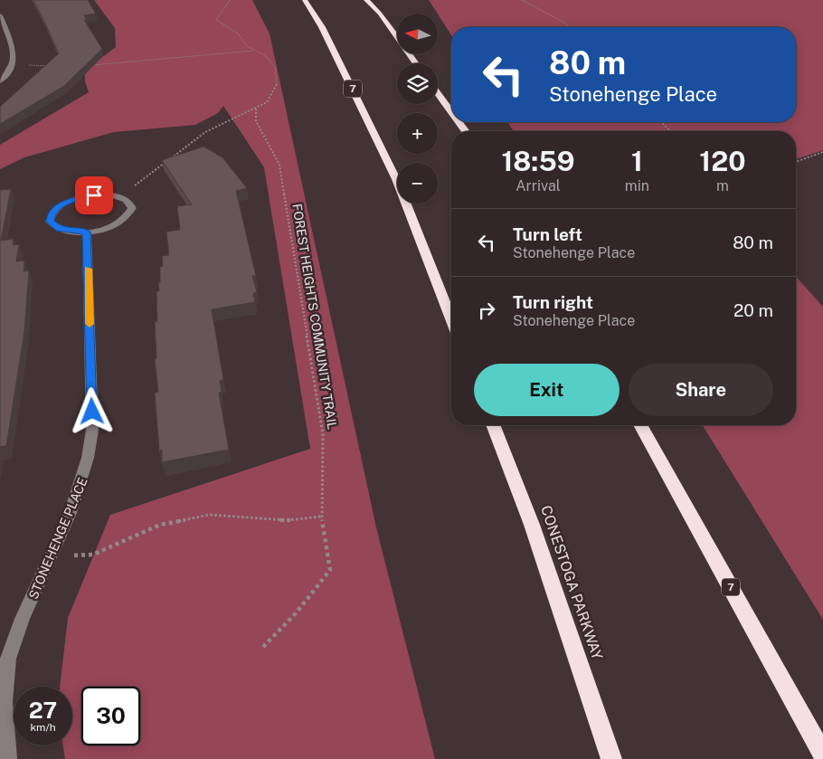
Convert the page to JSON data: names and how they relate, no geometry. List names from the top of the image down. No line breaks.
{"streets":{"highway":["7","CONESTOGA PARKWAY"],"street":["STONEHENGE PLACE"],"path":["FOREST HEIGHTS COMMUNITY TRAIL"]},"north":"left","page":{"map_buttons":["+","−"],"turn":["80 m","Stonehenge Place"],"eta":["18:59","Arrival","1","min","120","m"],"list":[{"name":"Turn left","note":"Stonehenge Place","value":"80 m"},{"name":"Turn right","note":"Stonehenge Place","value":"20 m"}],"buttons":["Exit","Share"],"speed":"27 km/h","limit":"30"}}
